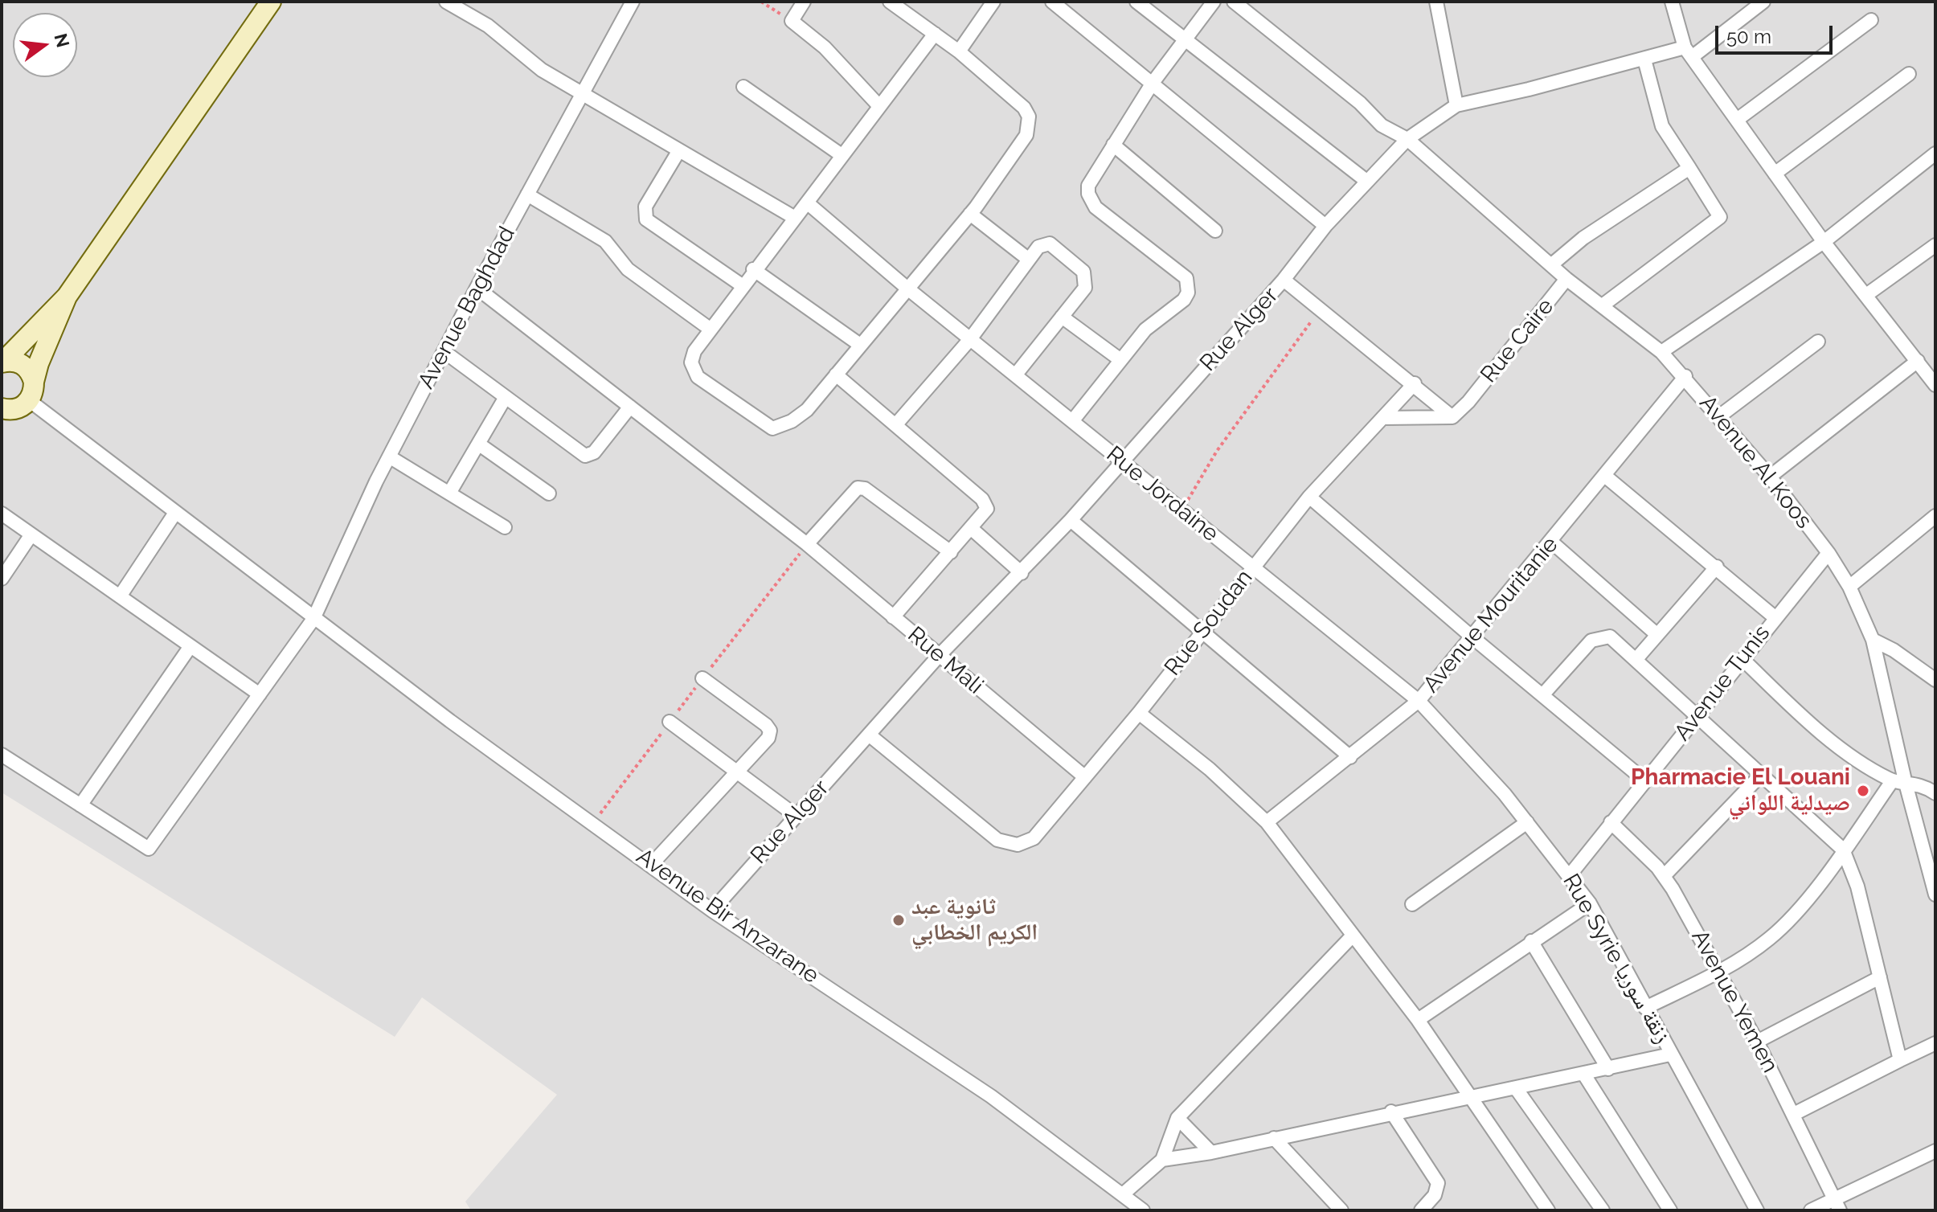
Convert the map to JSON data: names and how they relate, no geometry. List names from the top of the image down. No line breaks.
{"streets":{"street":["Avenue Baghdad","Rue Alger","Rue Caire","Avenue Al Koos","Rue Jordaine","Avenue Mouritanie","Rue Soudan","Rue Mali","Avenue Tunis","Avenue Bir Anzarane","Rue Syrie زنقة سوريا","Avenue Yemen"]},"crossings":[["Avenue Baghdad","Rue Mali"],["Avenue Baghdad","Avenue Bir Anzarane"],["Rue Alger","Avenue Al Koos"],["Rue Alger","Rue Jordaine"],["Rue Alger","Rue Soudan"],["Rue Alger","Rue Mali"],["Rue Alger","Avenue Bir Anzarane"],["Rue Caire","Avenue Al Koos"],["Avenue Al Koos","Avenue Mouritanie"],["Avenue Al Koos","Avenue Tunis"],["Rue Jordaine","Avenue Mouritanie"],["Rue Jordaine","Rue Soudan"],["Rue Jordaine","Rue Syrie زنقة سوريا"],["Avenue Mouritanie","Rue Syrie زنقة سوريا"],["Rue Soudan","Rue Mali"],["Avenue Tunis","Rue Syrie زنقة سوريا"],["Avenue Tunis","Avenue Yemen"]],"places":["Pharmacie El Louani صيدلية اللواني","ثانوية عبد الكريم الخطابي"],"scale_bar":"50 m","north":"right"}
